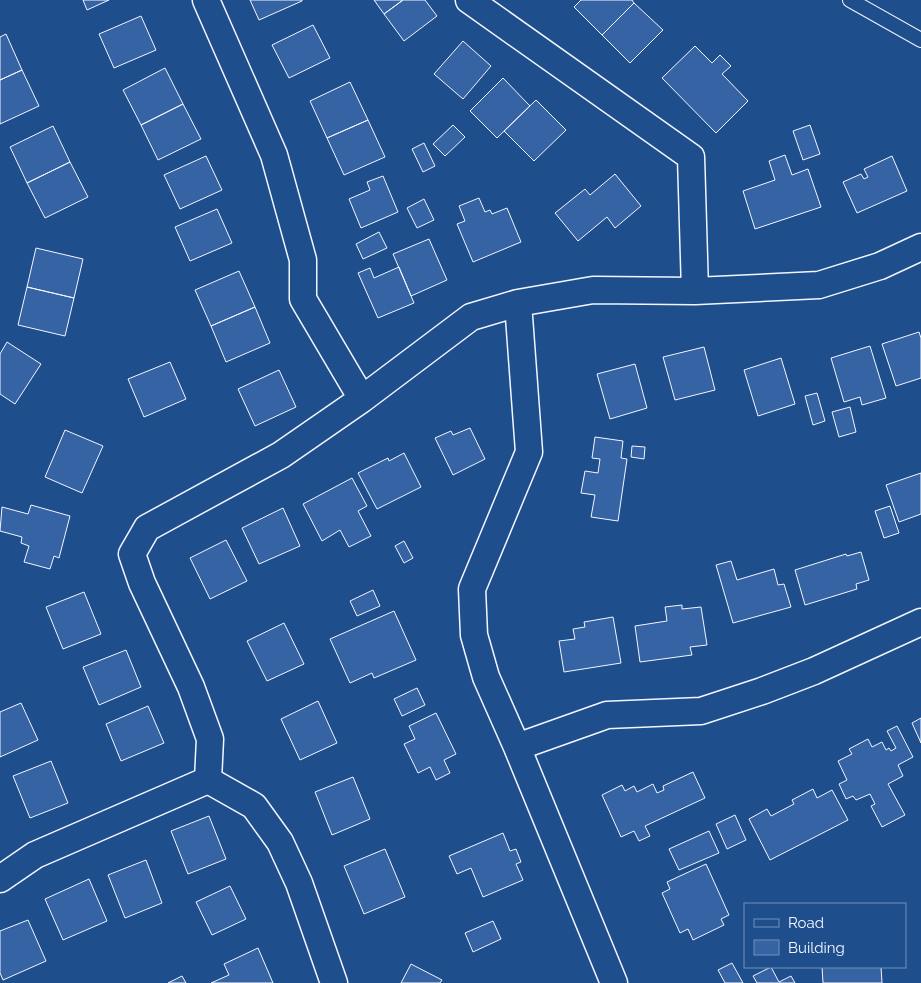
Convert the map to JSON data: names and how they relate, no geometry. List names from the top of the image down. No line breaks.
{"legend":["Road","Building"]}
